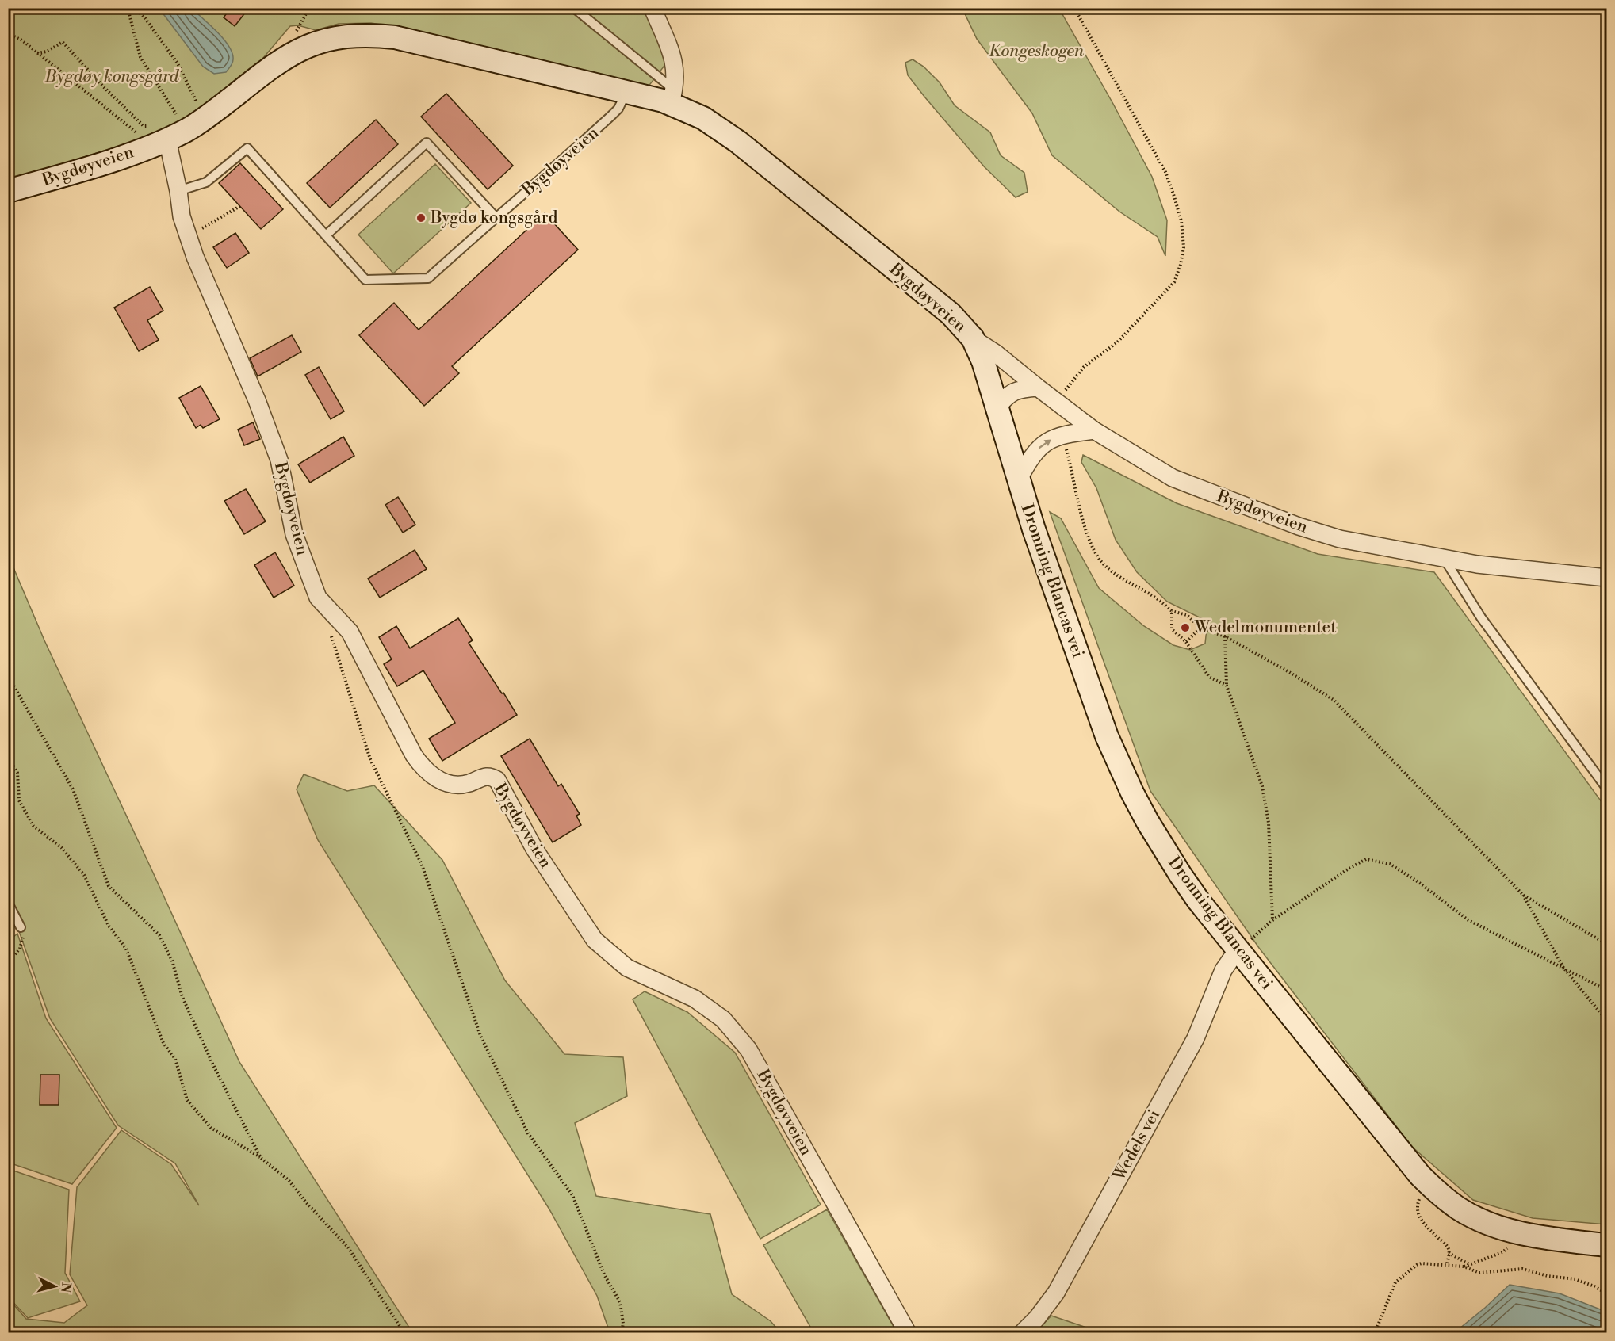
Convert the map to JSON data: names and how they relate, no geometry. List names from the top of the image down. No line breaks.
{"streets":{"street":["Bygdøyveien","Dronning Blancas vei","Wedels vei"]},"crossings":[["Bygdøyveien","Dronning Blancas vei"],["Dronning Blancas vei","Wedels vei"]],"parks":["Kongeskogen","Bygdøy kongsgård"],"places":["Bygdø kongsgård","Wedelmonumentet"],"north":"right"}
